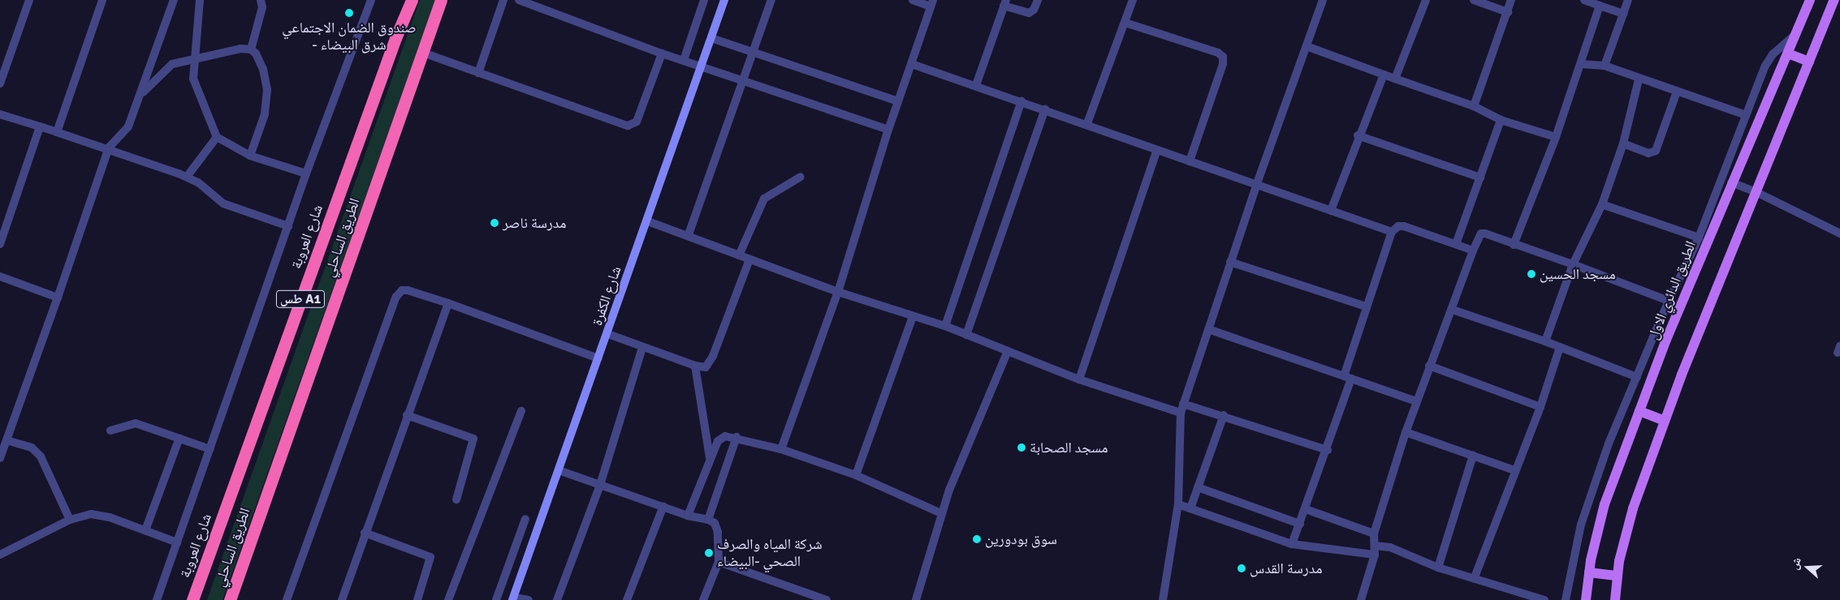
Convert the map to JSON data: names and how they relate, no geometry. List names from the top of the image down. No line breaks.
{"streets":{"highway":["شارع العروبة","الطريق الساحلي","طس A1"],"main road":["الطريق الدائري الاول"],"street":["شارع الكفرة"]},"places":["صندوق الضمان الاجتماعي - شرق البيضاء","مدرسة ناصر","مسجد الحسين","مسجد الصحابة","سوق بودورين","شركة المياه والصرف الصحي -البيضاء","مدرسة القدس"],"north":"left"}
